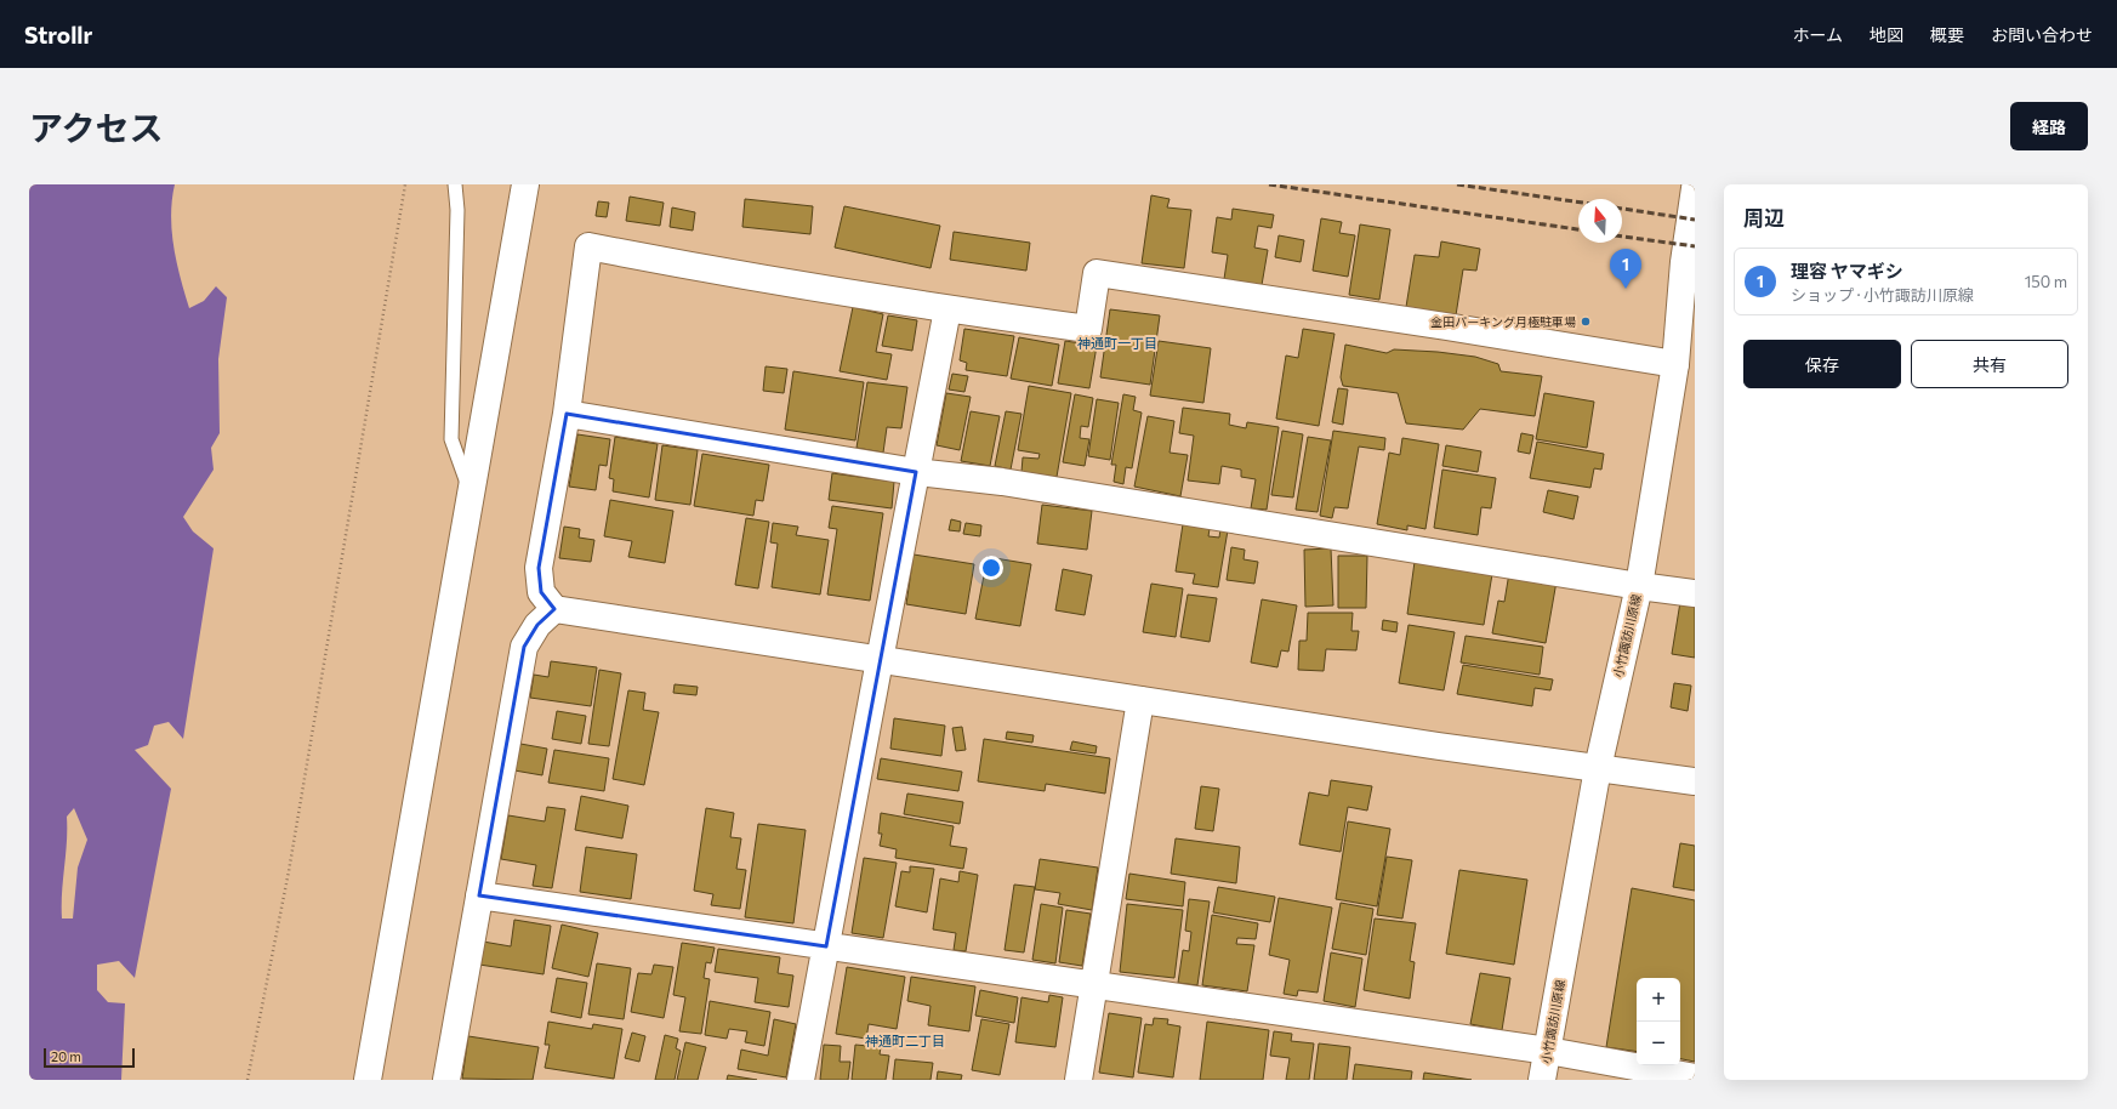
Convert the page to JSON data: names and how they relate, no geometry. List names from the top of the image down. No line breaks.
{"streets":{"street":["小竹諏訪川原線"]},"districts":["神通町一丁目","神通町二丁目"],"places":["金田パーキング月極駐車場"],"scale_bar":"20 m","north":"top","page":{"header":"Strollr","nav":["ホーム","地図","概要","お問い合わせ"],"title":"アクセス","buttons":["経路",["保存","共有"]],"heading":"周辺","list":[{"mark":"1","name":"理容 ヤマギシ","note":"ショップ · 小竹諏訪川原線","value":"150 m"}],"pins":"1","map_buttons":["+","−"],"scale":"20 m"}}
